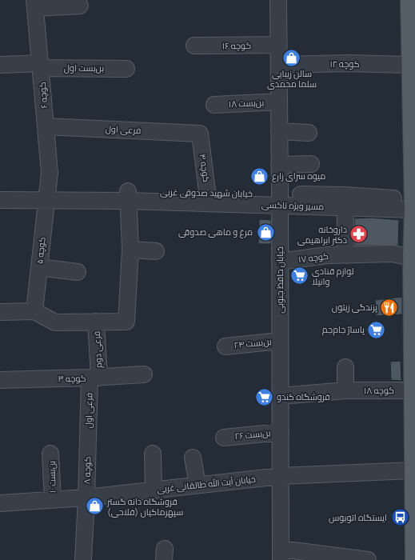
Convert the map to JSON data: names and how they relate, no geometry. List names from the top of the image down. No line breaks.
{"streets":{"street":["کوچه ۱۶","کوچه ۱۲","بن‌بست اول","کوچه ۶","بن‌بست ۱۸","فرعی اول","کوچه ۴","مسیر ویژه تاکسی","کوچه ۵","کوچه ۱۷","خیابان حافظ جنوبی","بن‌بست ۲۴","فرعی دوم","کوچه ۳","کوچه ۱۸","بن‌بست ۲۶","کوچه ۸","بن‌بست ۱۰","خیابان آیت الله طالقانی غربی"]},"crossings":[["کوچه ۱۶","خیابان حافظ جنوبی"],["کوچه ۱۲","خیابان حافظ جنوبی"],["بن‌بست اول","کوچه ۶"],["کوچه ۶","فرعی اول"],["کوچه ۶","مسیر ویژه تاکسی"],["کوچه ۶","کوچه ۵"],["بن‌بست ۱۸","خیابان حافظ جنوبی"],["فرعی اول","کوچه ۴"],["فرعی اول","فرعی دوم"],["فرعی اول","کوچه ۳"],["فرعی اول","کوچه ۸"],["کوچه ۴","مسیر ویژه تاکسی"],["مسیر ویژه تاکسی","کوچه ۵"],["مسیر ویژه تاکسی","خیابان حافظ جنوبی"],["کوچه ۱۷","خیابان حافظ جنوبی"],["خیابان حافظ جنوبی","بن‌بست ۲۴"],["خیابان حافظ جنوبی","کوچه ۱۸"],["خیابان حافظ جنوبی","بن‌بست ۲۶"],["خیابان حافظ جنوبی","خیابان آیت الله طالقانی غربی"],["فرعی دوم","کوچه ۳"],["کوچه ۸","خیابان آیت الله طالقانی غربی"],["بن‌بست ۱۰","خیابان آیت الله طالقانی غربی"]],"places":{"shop":["سالن زیبایی سلما محمدی","میوه سرای زارع","مرغ و ماهی صدوقی","فروشگاه دانه گستر سپهرماکیان (فلاحی)"],"pharmacy":["داروخانه دکتر ابراهیمی"],"supermarket":["لوازم قنادی وانیلا","پاساژ جام‌جم","فروشگاه کندو"],"restaurant":["پزندگی زیتون"],"bus stop":["ایستگاه اتوبوس"]}}
